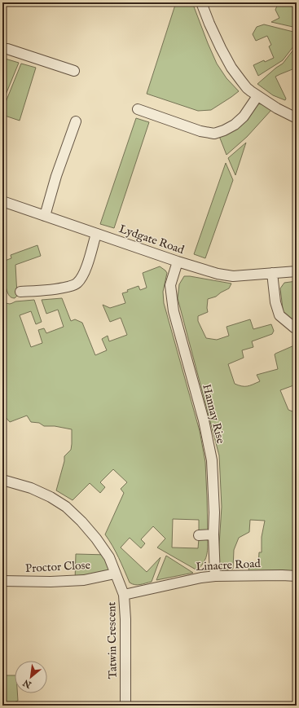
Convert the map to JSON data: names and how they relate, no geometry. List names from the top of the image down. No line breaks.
{"streets":{"street":["Lydgate Road","Hannay Rise","Linacre Road","Proctor Close","Tatwin Crescent"]},"crossings":[["Lydgate Road","Hannay Rise"],["Hannay Rise","Linacre Road"],["Linacre Road","Tatwin Crescent"],["Proctor Close","Tatwin Crescent"]],"north":"bottom left"}
